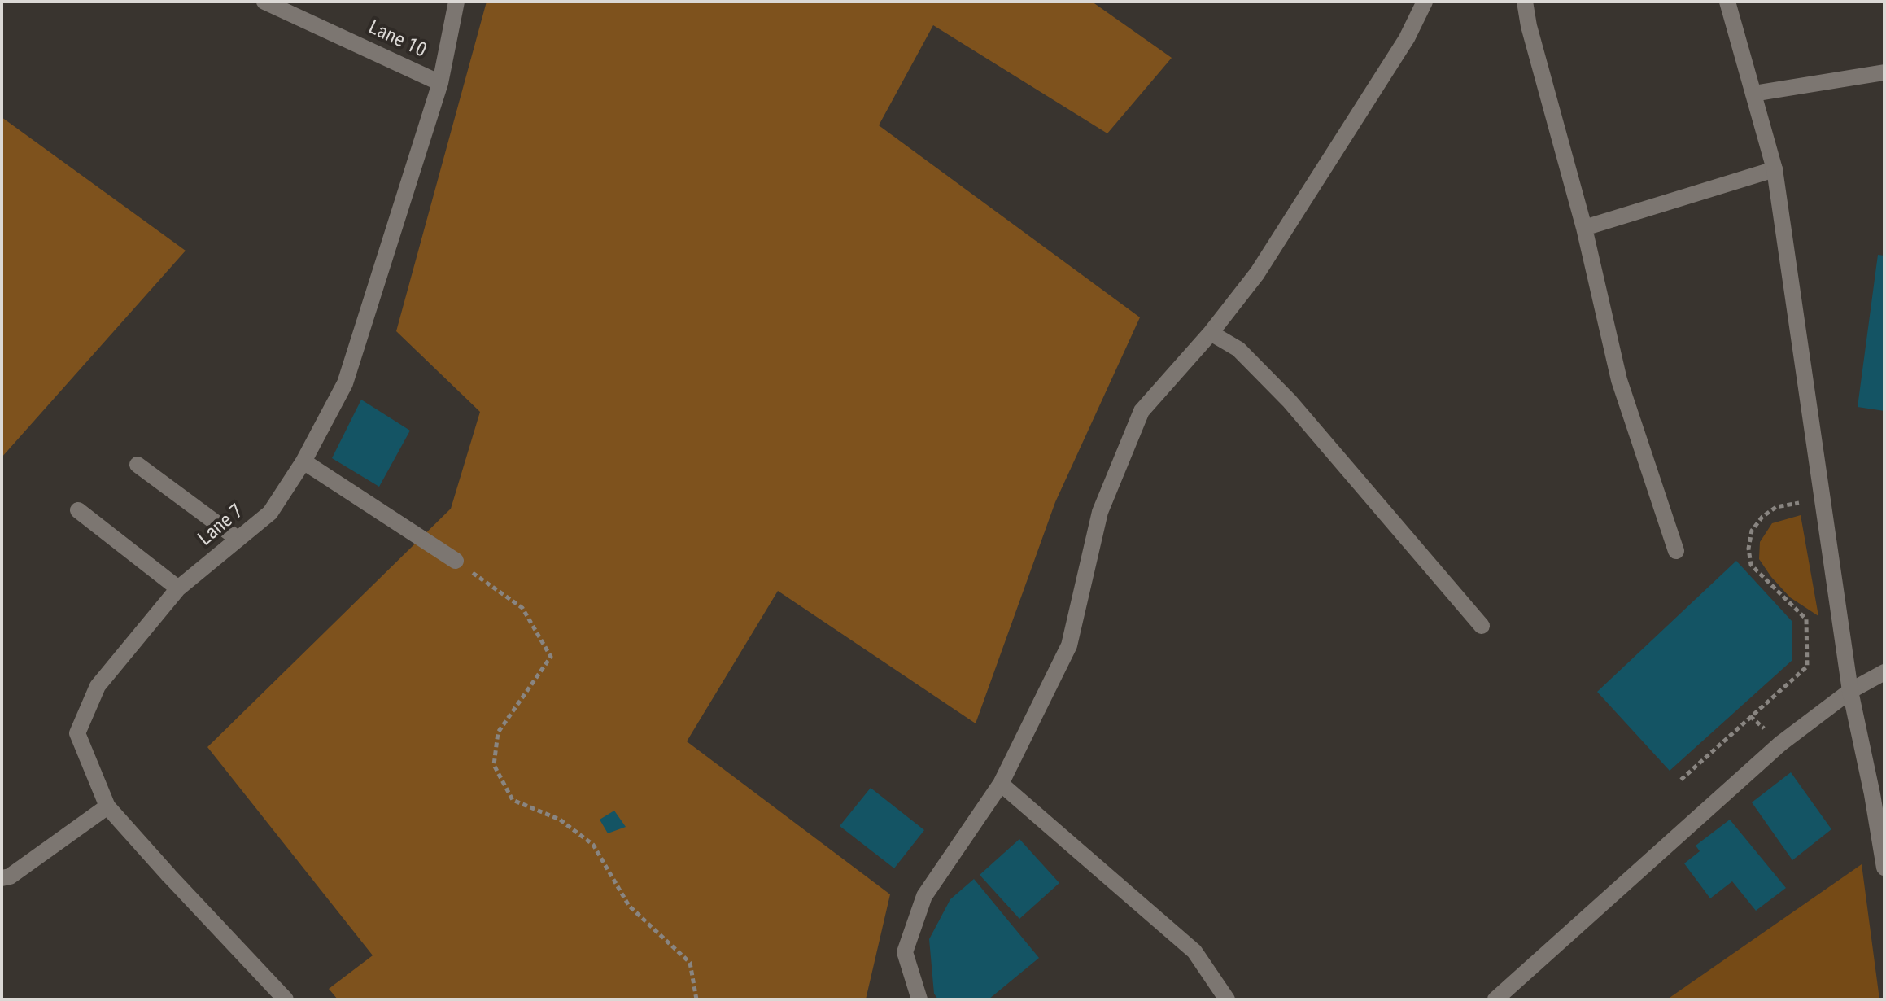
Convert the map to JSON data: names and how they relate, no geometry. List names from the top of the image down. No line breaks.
{"streets":{"street":["Lane 10","Lane 7"]},"crossings":[["Lane 10","Lane 7"]]}
